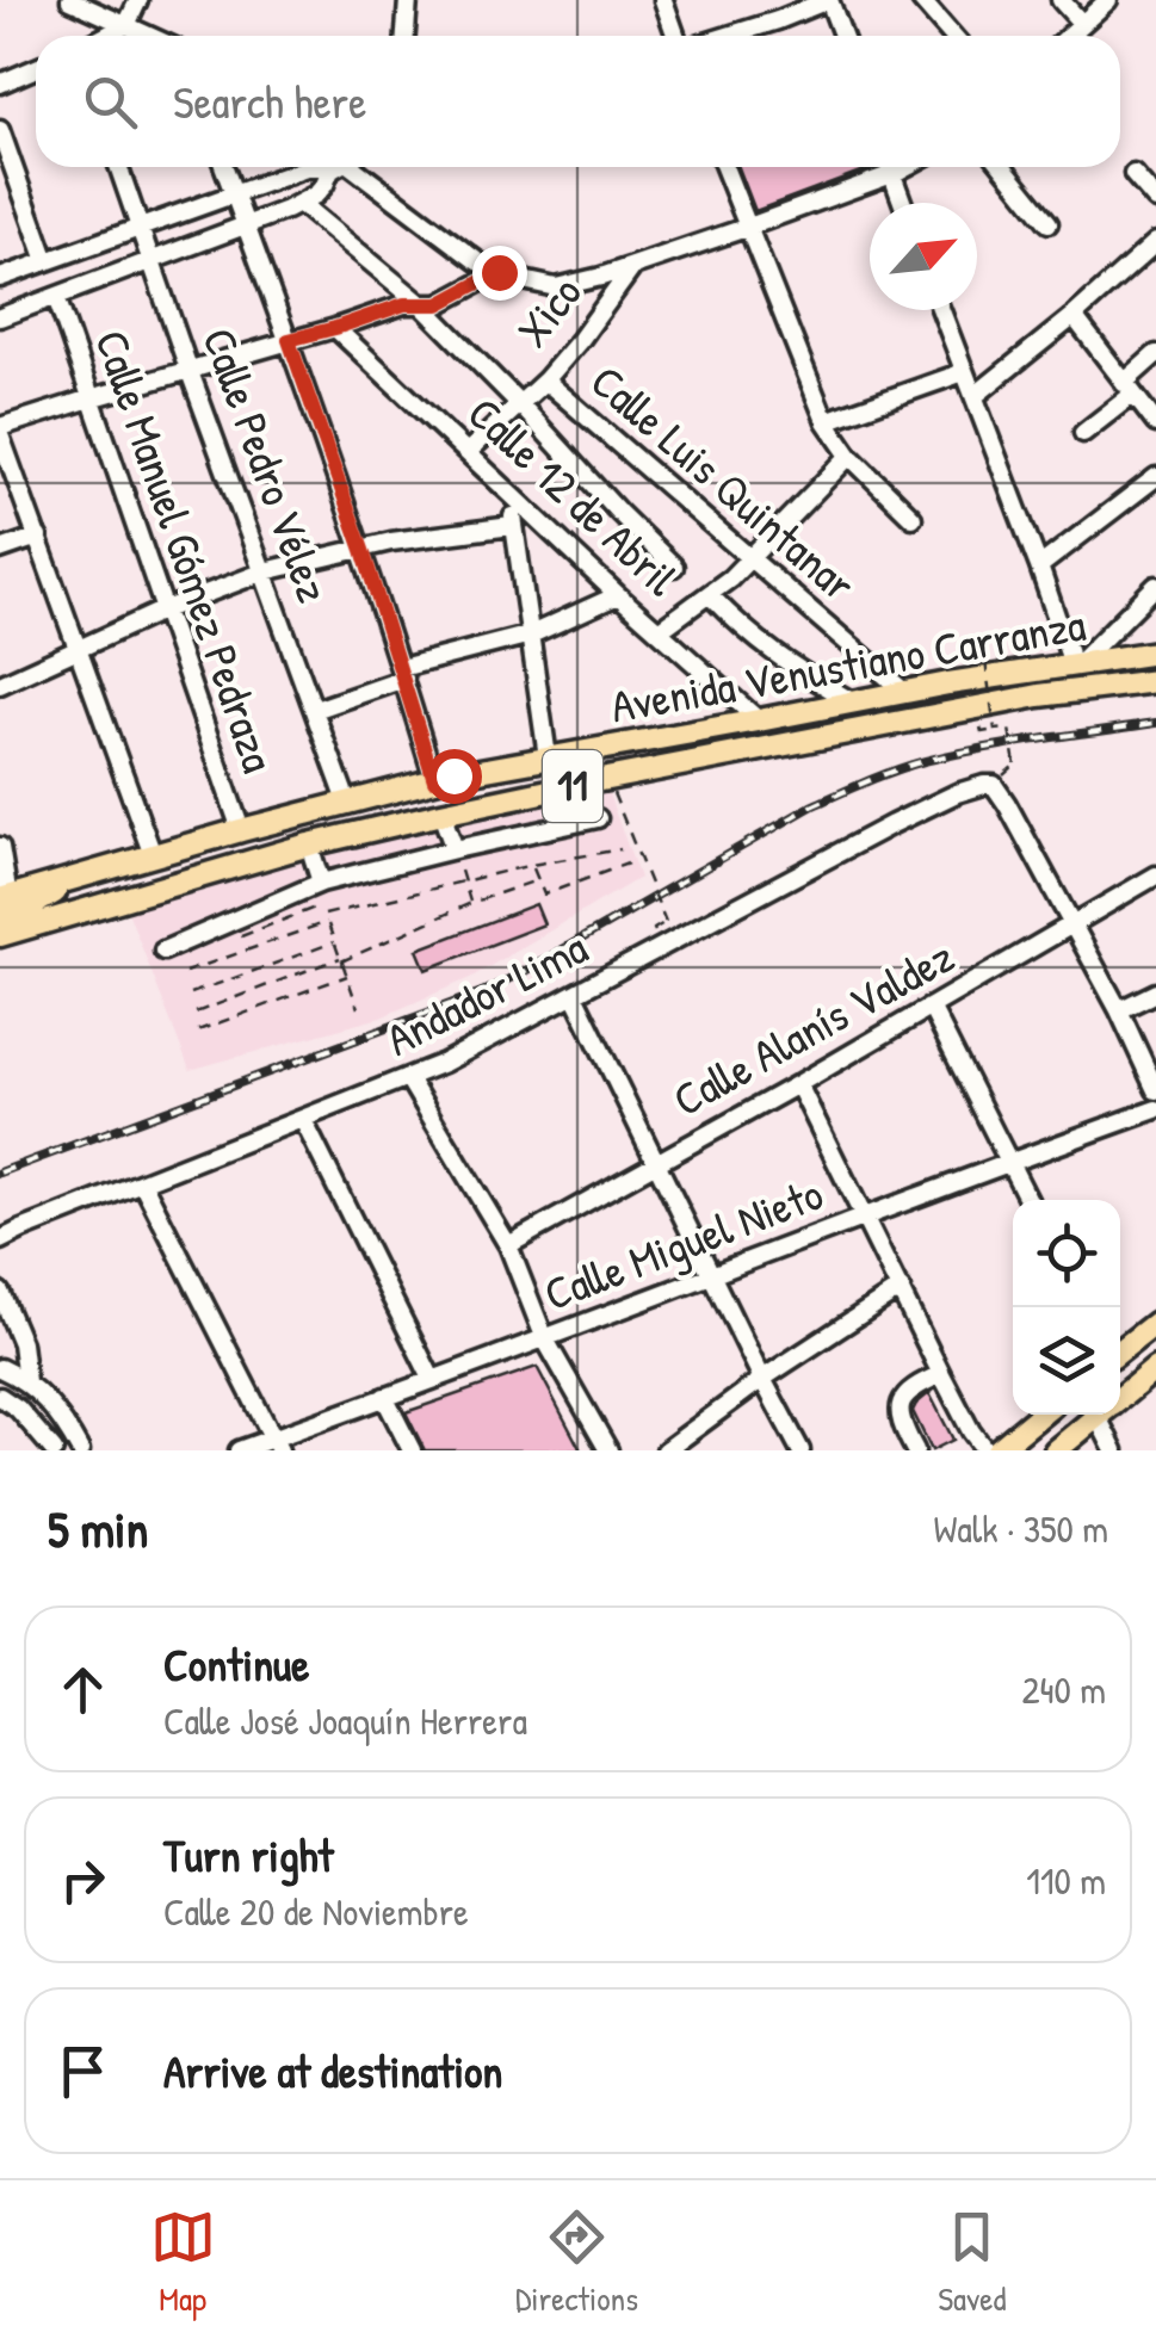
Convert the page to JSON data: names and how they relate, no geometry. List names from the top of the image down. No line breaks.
{"streets":{"main road":["Avenida Venustiano Carranza","11"],"street":["Xico","Calle Pedro Vélez","Calle Luis Quintanar","Calle 12 de Abril","Calle Manuel Gómez Pedraza","Andador Lima","Calle Alanís Valdez","Calle Miguel Nieto"]},"crossings":[["Xico","Calle Luis Quintanar"],["Xico","Calle 12 de Abril"],["Calle Pedro Vélez","Avenida Venustiano Carranza"],["Calle Luis Quintanar","Avenida Venustiano Carranza"],["Calle 12 de Abril","Avenida Venustiano Carranza"],["Calle Manuel Gómez Pedraza","Avenida Venustiano Carranza"],["Andador Lima","Calle Alanís Valdez"]],"north":"top right","page":{"search":"Search here","heading":["5 min","Walk · 350 m"],"list":[["Continue","Calle José Joaquín Herrera","240 m"],["Turn right","Calle 20 de Noviembre","110 m"],"Arrive at destination"],"nav":["Map","Directions","Saved"]}}
